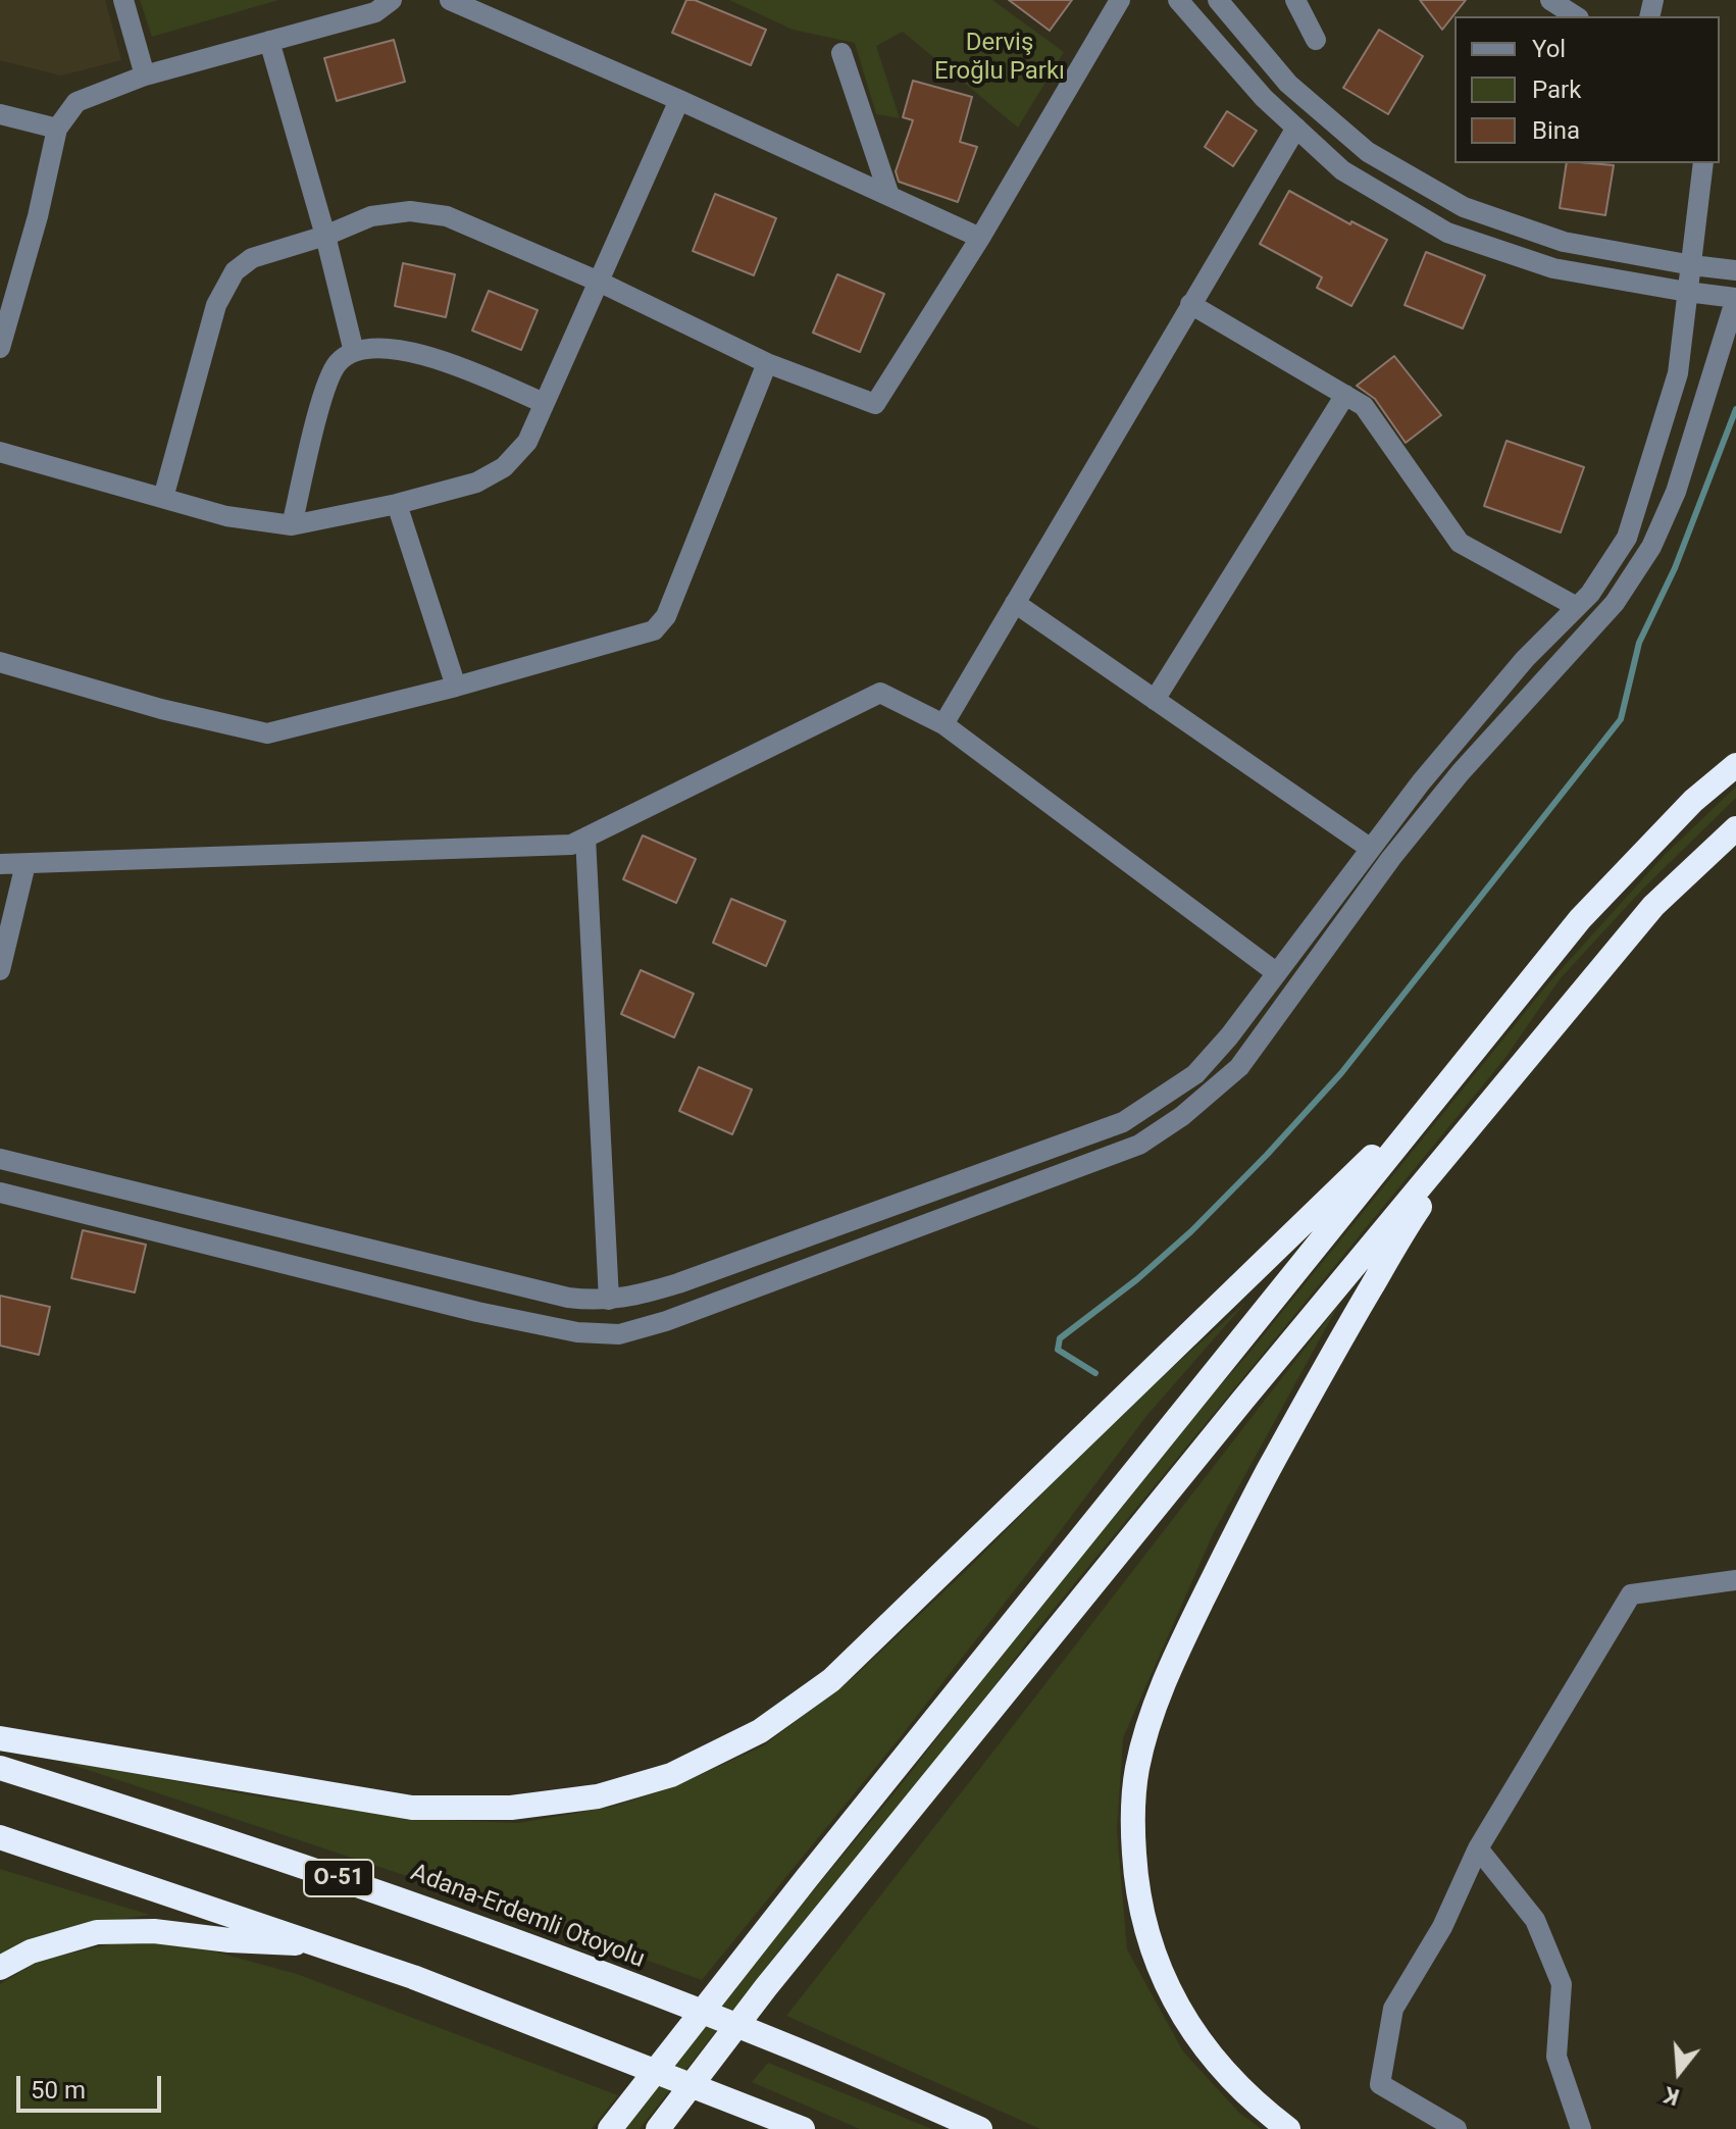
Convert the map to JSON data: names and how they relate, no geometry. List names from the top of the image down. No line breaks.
{"streets":{"highway":["O-51","Adana-Erdemli Otoyolu"]},"parks":["Derviş Eroğlu Parkı"],"legend":["Yol","Park","Bina"],"scale_bar":"50 m","north":"bottom"}
